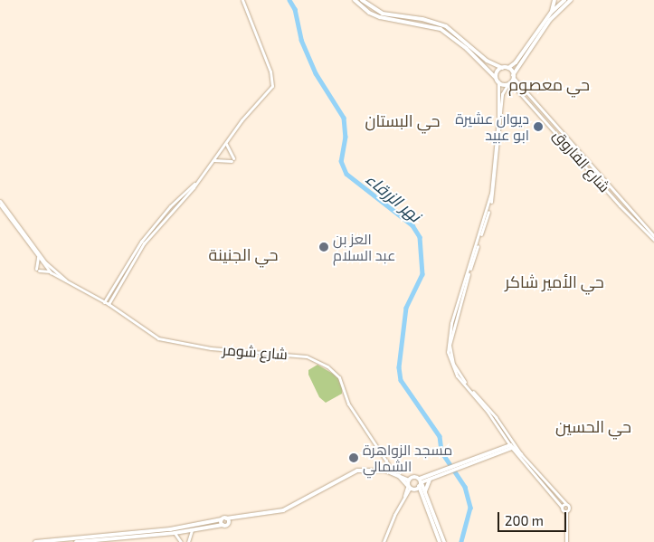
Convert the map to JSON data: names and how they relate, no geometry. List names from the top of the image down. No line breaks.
{"streets":{"main road":["شارع الفاروق","شارع شومر"]},"districts":["حي معصوم","حي البستان","حي الجنينة","حي الأمير شاكر","حي الحسين"],"water":["نهر الزرقاء"],"places":["ديوان عشيرة ابو عبيد","العز بن عبد السلام","مسجد الزواهرة الشمالي"],"scale_bar":"200 m"}
